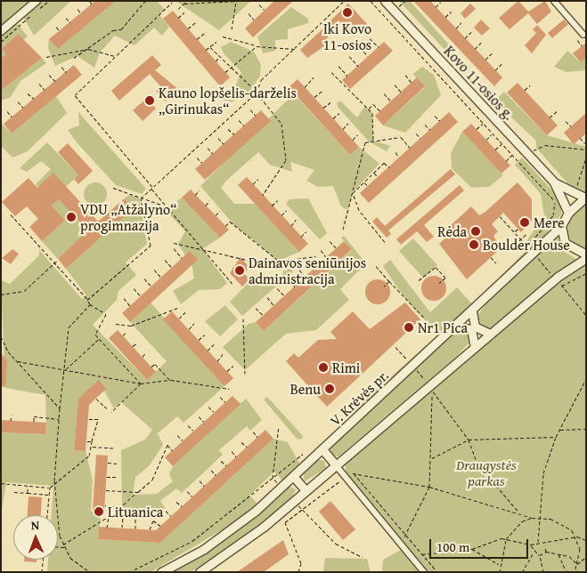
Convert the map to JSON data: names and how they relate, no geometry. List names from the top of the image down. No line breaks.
{"streets":{"main road":["Kovo 11-osios g.","V. Krėvės pr."]},"crossings":[["Kovo 11-osios g.","V. Krėvės pr."]],"parks":["Draugystės parkas"],"places":["Iki Kovo 11-osios","Kauno lopšelis-darželis „Girinukas“","VDU „Atžalyno“ progimnazija","Mere","Rėda","Boulder House","Dainavos seniūnijos administracija","Nr1 Pica","Rimi","Benu","Lituanica"],"scale_bar":"100 m","north":"top"}
